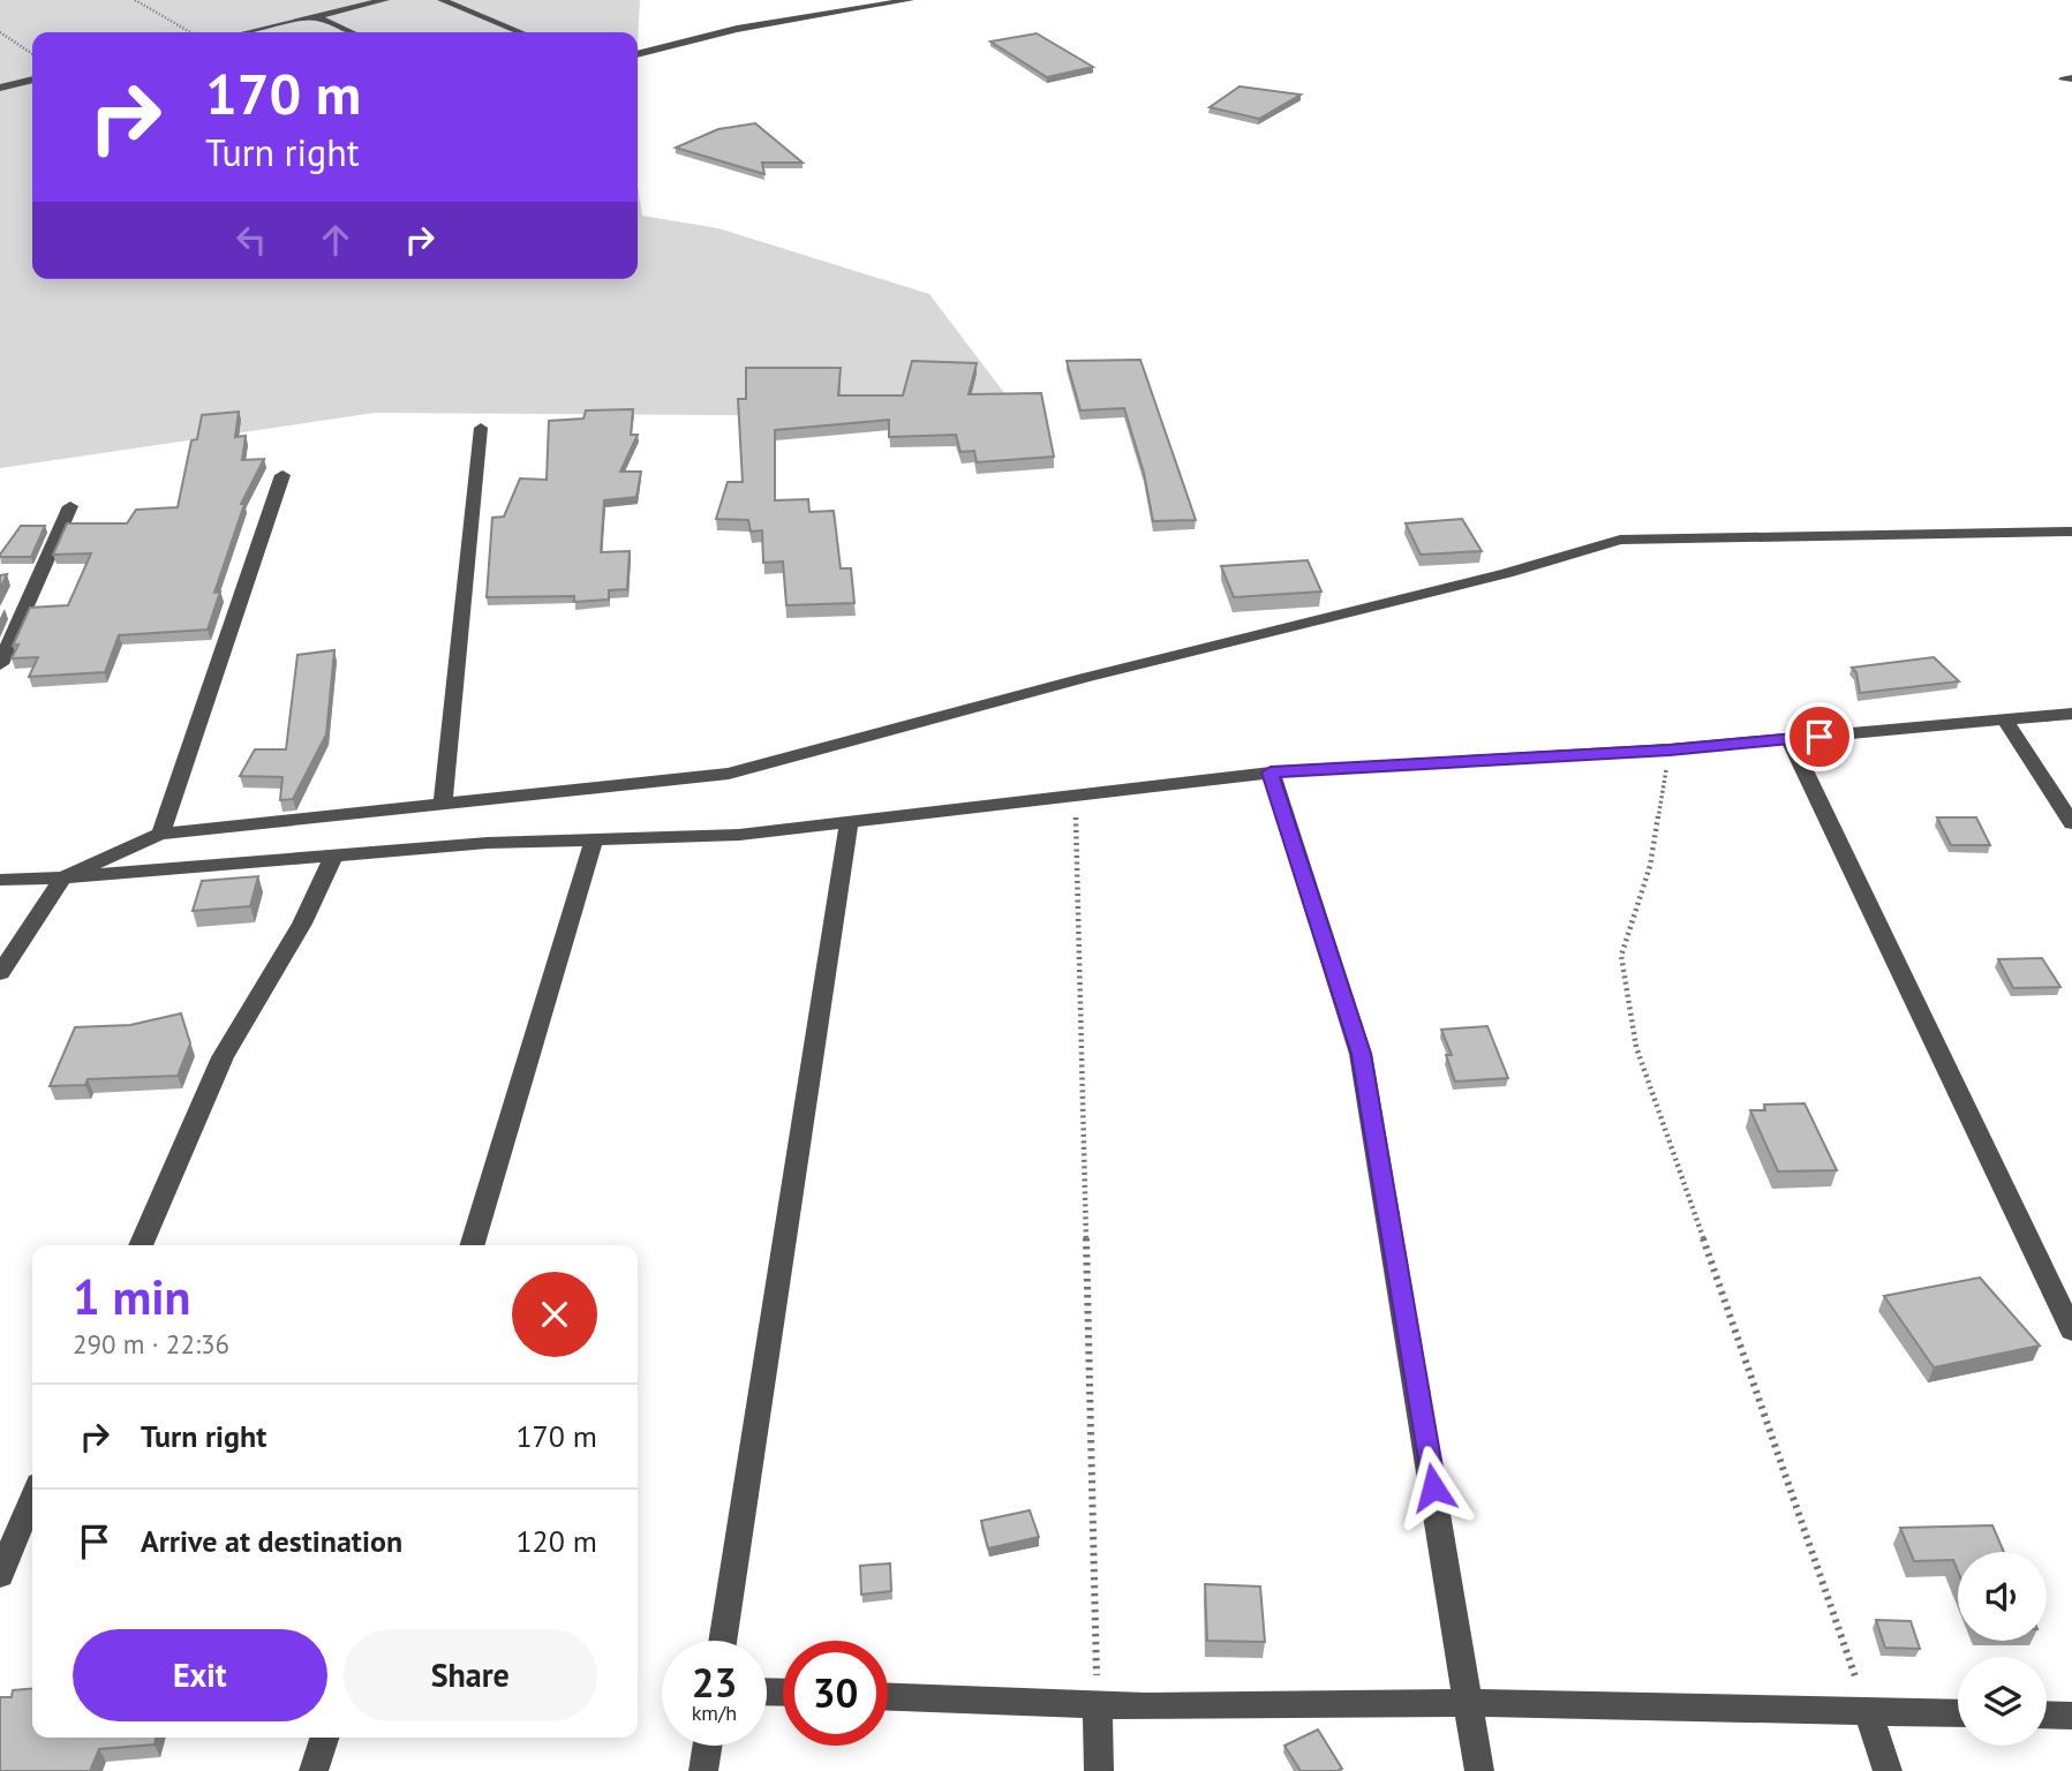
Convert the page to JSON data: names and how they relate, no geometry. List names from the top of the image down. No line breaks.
{"page":{"turn":["170 m","Turn right"],"heading":["1 min","290 m · 22:36"],"list":[{"name":"Turn right","value":"170 m"},{"name":"Arrive at destination","value":"120 m"}],"buttons":["Exit","Share"],"speed":"23 km/h","limit":"30"}}
